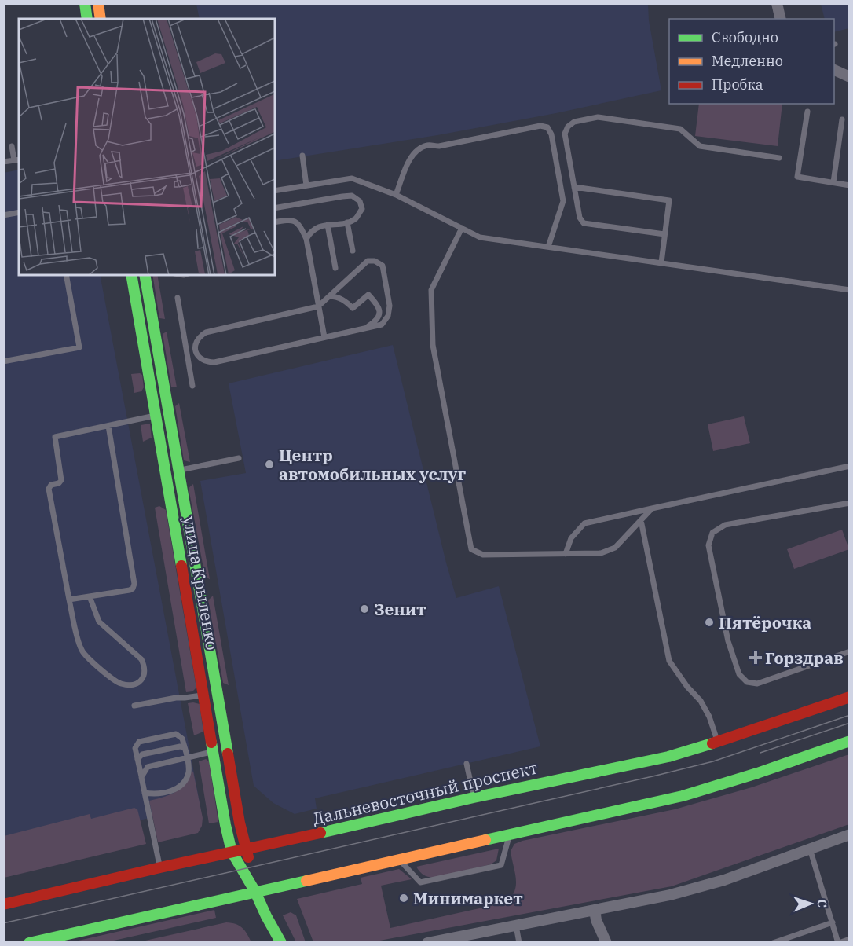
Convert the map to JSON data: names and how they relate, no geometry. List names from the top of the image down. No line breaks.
{"streets":{"main road":["улица Крыленко","Дальневосточный проспект"]},"crossings":[["улица Крыленко","Дальневосточный проспект"]],"places":{"other":["Центр автомобильных услуг","Зенит","Пятёрочка","Минимаркет"],"health":["Горздрав"]},"legend":["Свободно","Медленно","Пробка"],"north":"right"}
